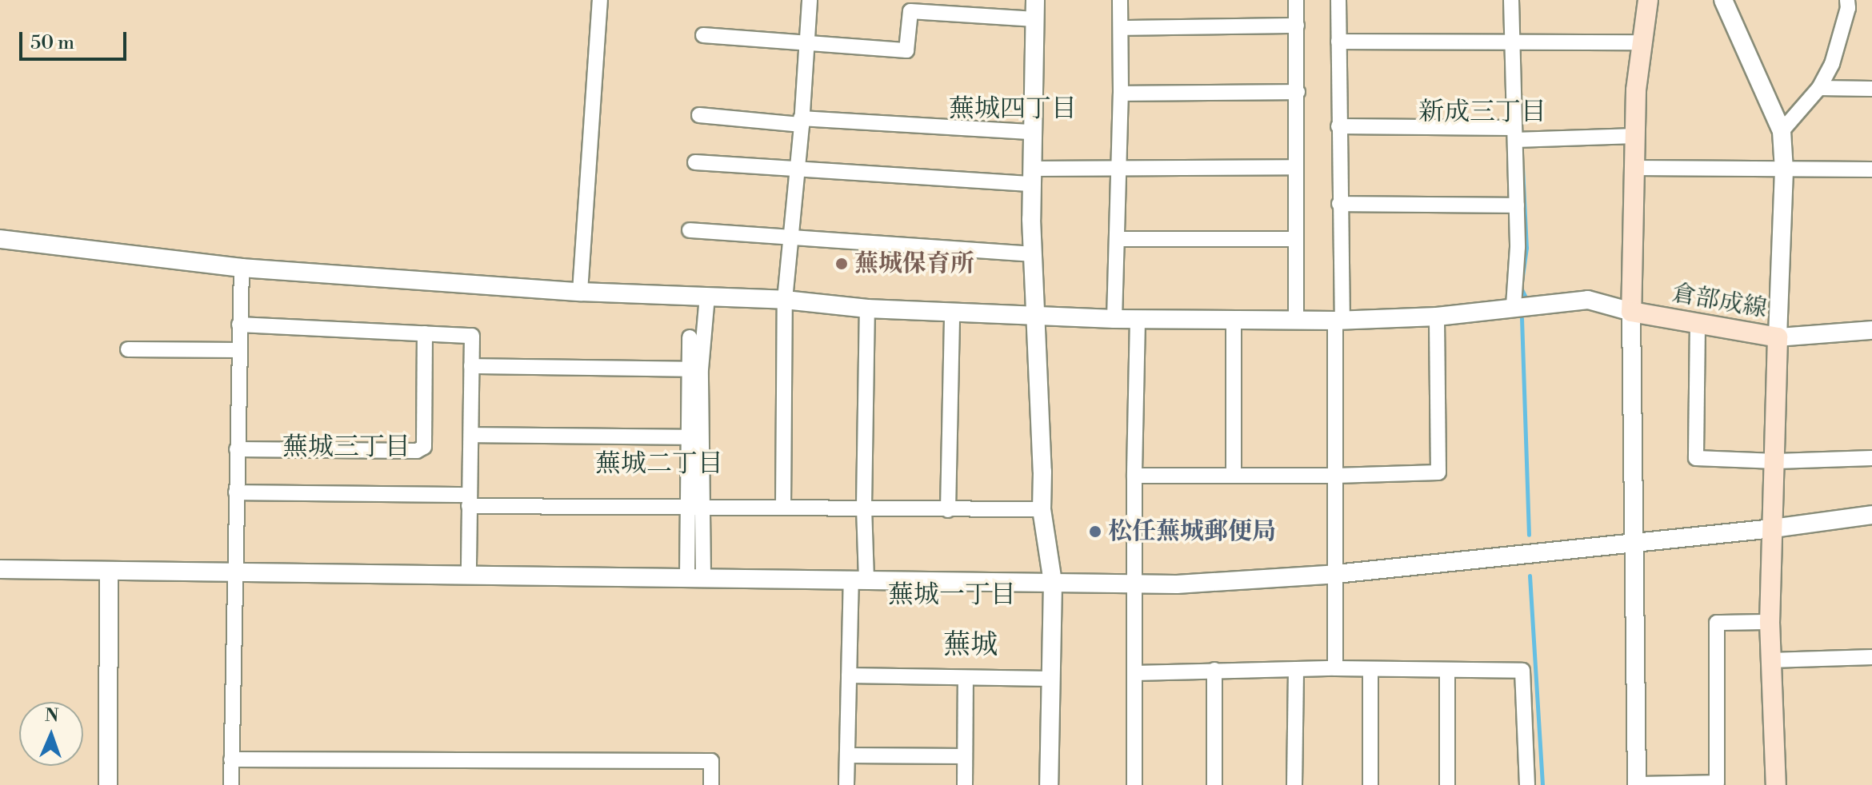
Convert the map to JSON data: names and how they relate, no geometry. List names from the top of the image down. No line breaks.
{"streets":{"main road":["倉部成線"]},"districts":["蕪城四丁目","新成三丁目","蕪城三丁目","蕪城二丁目","蕪城一丁目","蕪城"],"places":["蕪城保育所","松任蕪城郵便局"],"scale_bar":"50 m","north":"top"}
